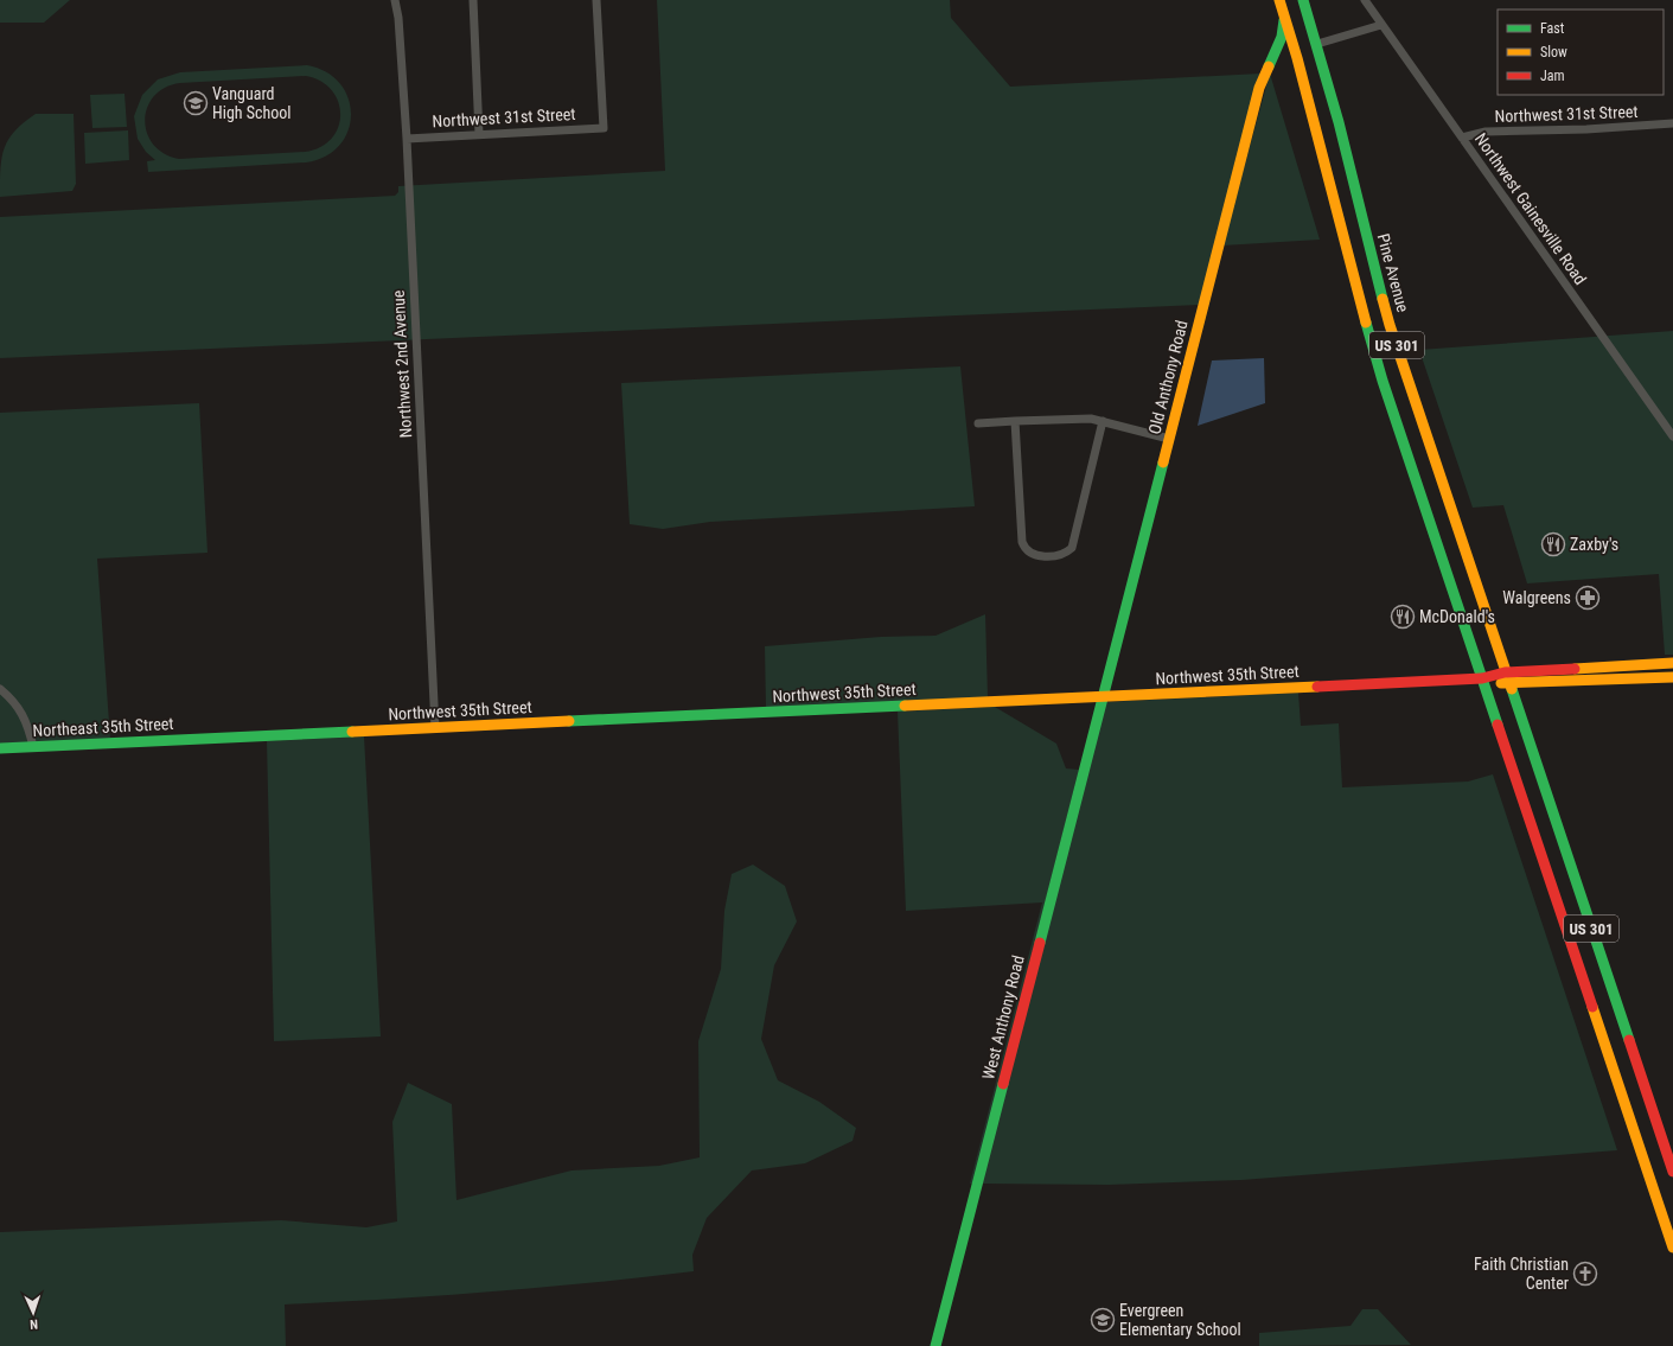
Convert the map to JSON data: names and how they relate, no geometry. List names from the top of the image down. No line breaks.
{"streets":{"main road":["Pine Avenue","US 301","Old Anthony Road","Northwest 35th Street","Northeast 35th Street","West Anthony Road"],"street":["Northwest 31st Street","Northwest Gainesville Road","Northwest 2nd Avenue"]},"crossings":[["Northwest 31st Street","Northwest Gainesville Road"],["Northwest 31st Street","Northwest 2nd Avenue"],["Pine Avenue","US 301"],["Pine Avenue","Northwest 35th Street"],["US 301","Old Anthony Road"],["US 301","Northwest 35th Street"],["Northwest 2nd Avenue","Northwest 35th Street"],["Old Anthony Road","Northwest 35th Street"],["Old Anthony Road","West Anthony Road"],["Northwest 35th Street","Northeast 35th Street"],["Northwest 35th Street","West Anthony Road"]],"places":{"school or university":["Vanguard High School","Evergreen Elementary School"],"restaurant":["Zaxby's","McDonald's"],"pharmacy":["Walgreens"],"church":["Faith Christian Center"]},"legend":["Fast","Slow","Jam"],"north":"bottom"}
